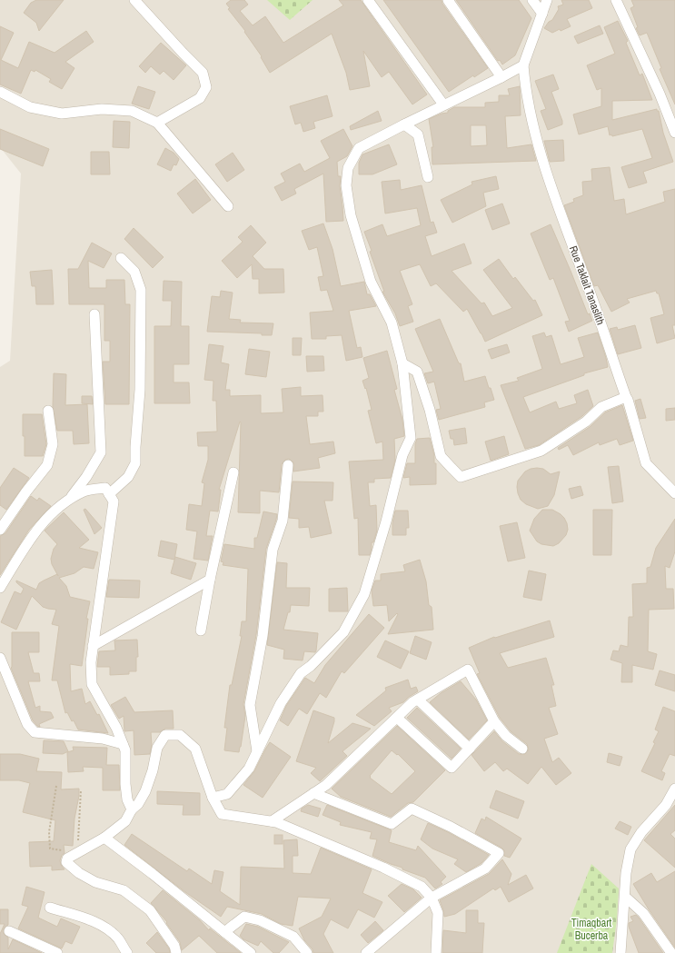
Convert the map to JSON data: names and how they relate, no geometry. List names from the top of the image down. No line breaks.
{"streets":{"street":["Rue Taklait Tanaslith"]},"parks":["Timaqbart Bucerba"]}
